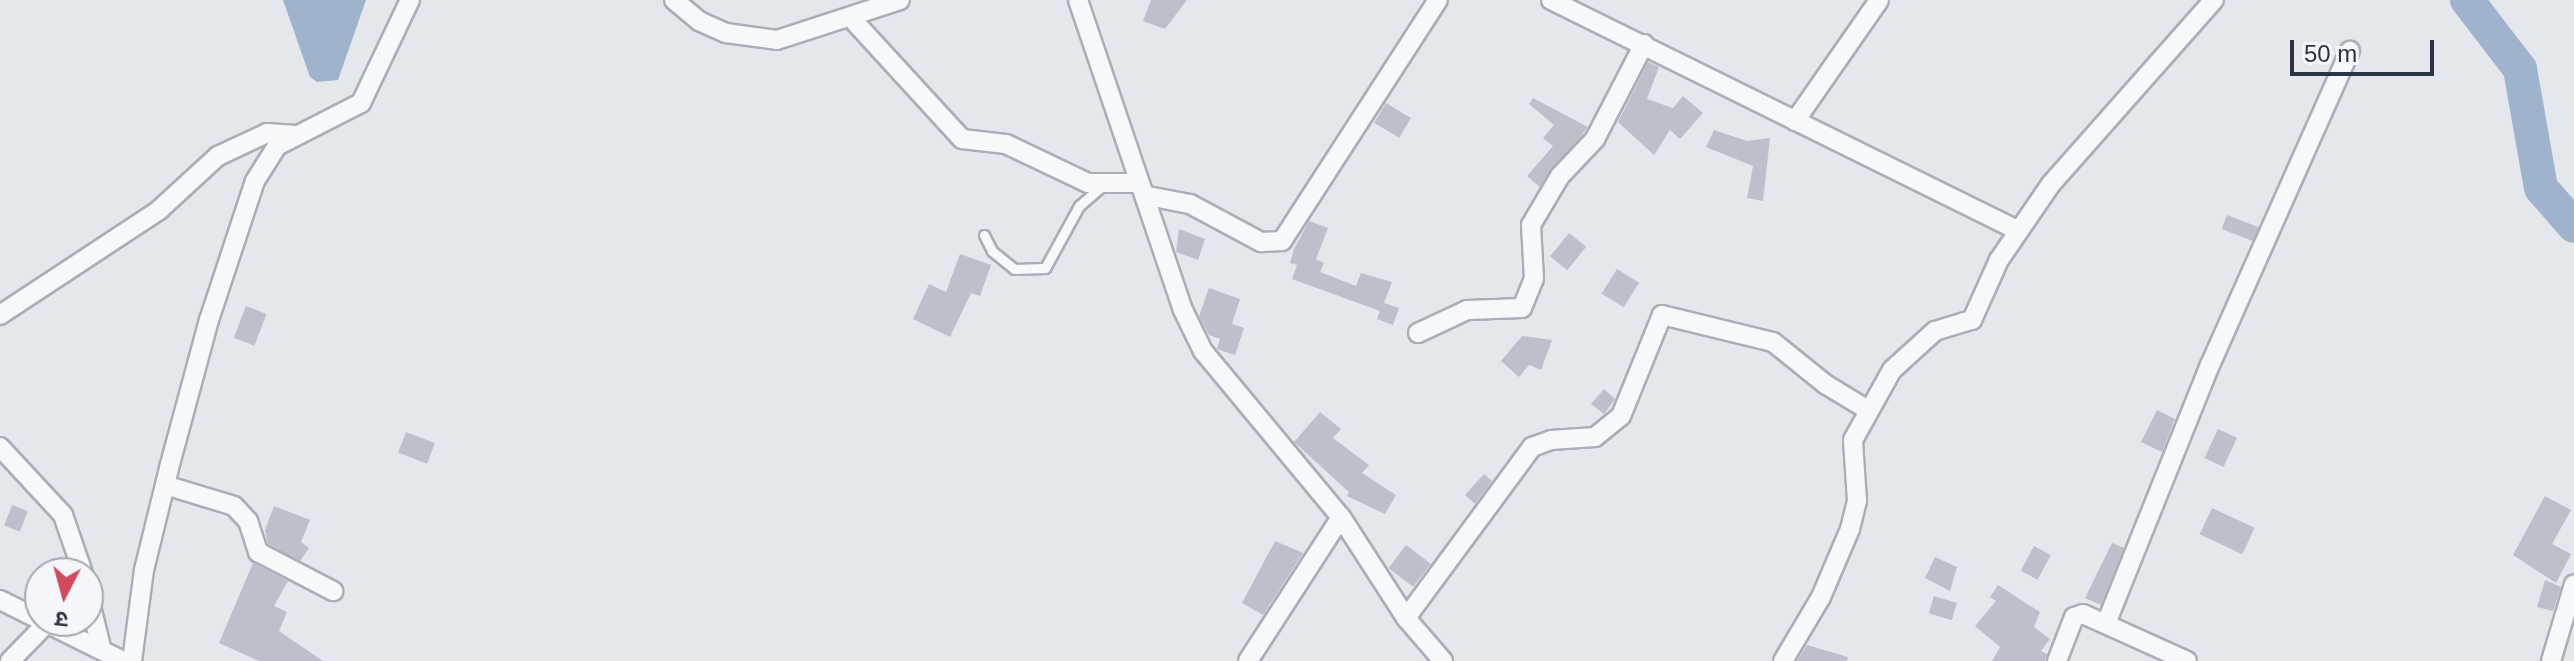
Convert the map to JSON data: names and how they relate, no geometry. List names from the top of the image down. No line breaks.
{"scale_bar":"50 m","north":"bottom"}
